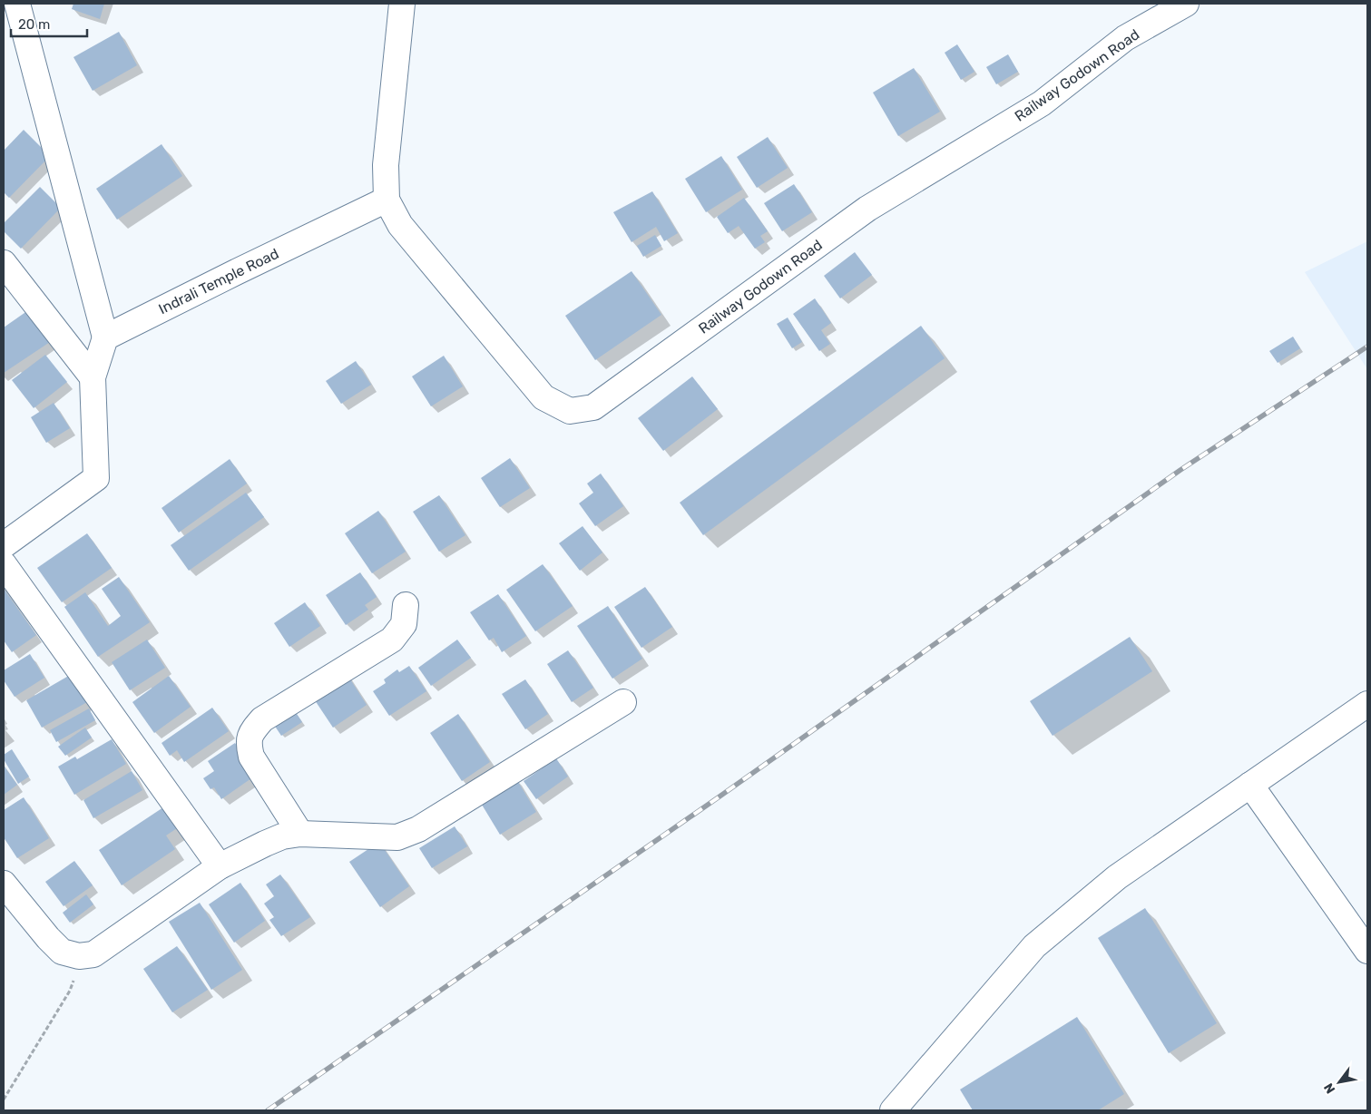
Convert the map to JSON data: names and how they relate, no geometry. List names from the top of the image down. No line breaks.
{"streets":{"street":["Railway Godown Road","Indrali Temple Road"]},"crossings":[["Railway Godown Road","Indrali Temple Road"]],"scale_bar":"20 m","north":"bottom left"}
